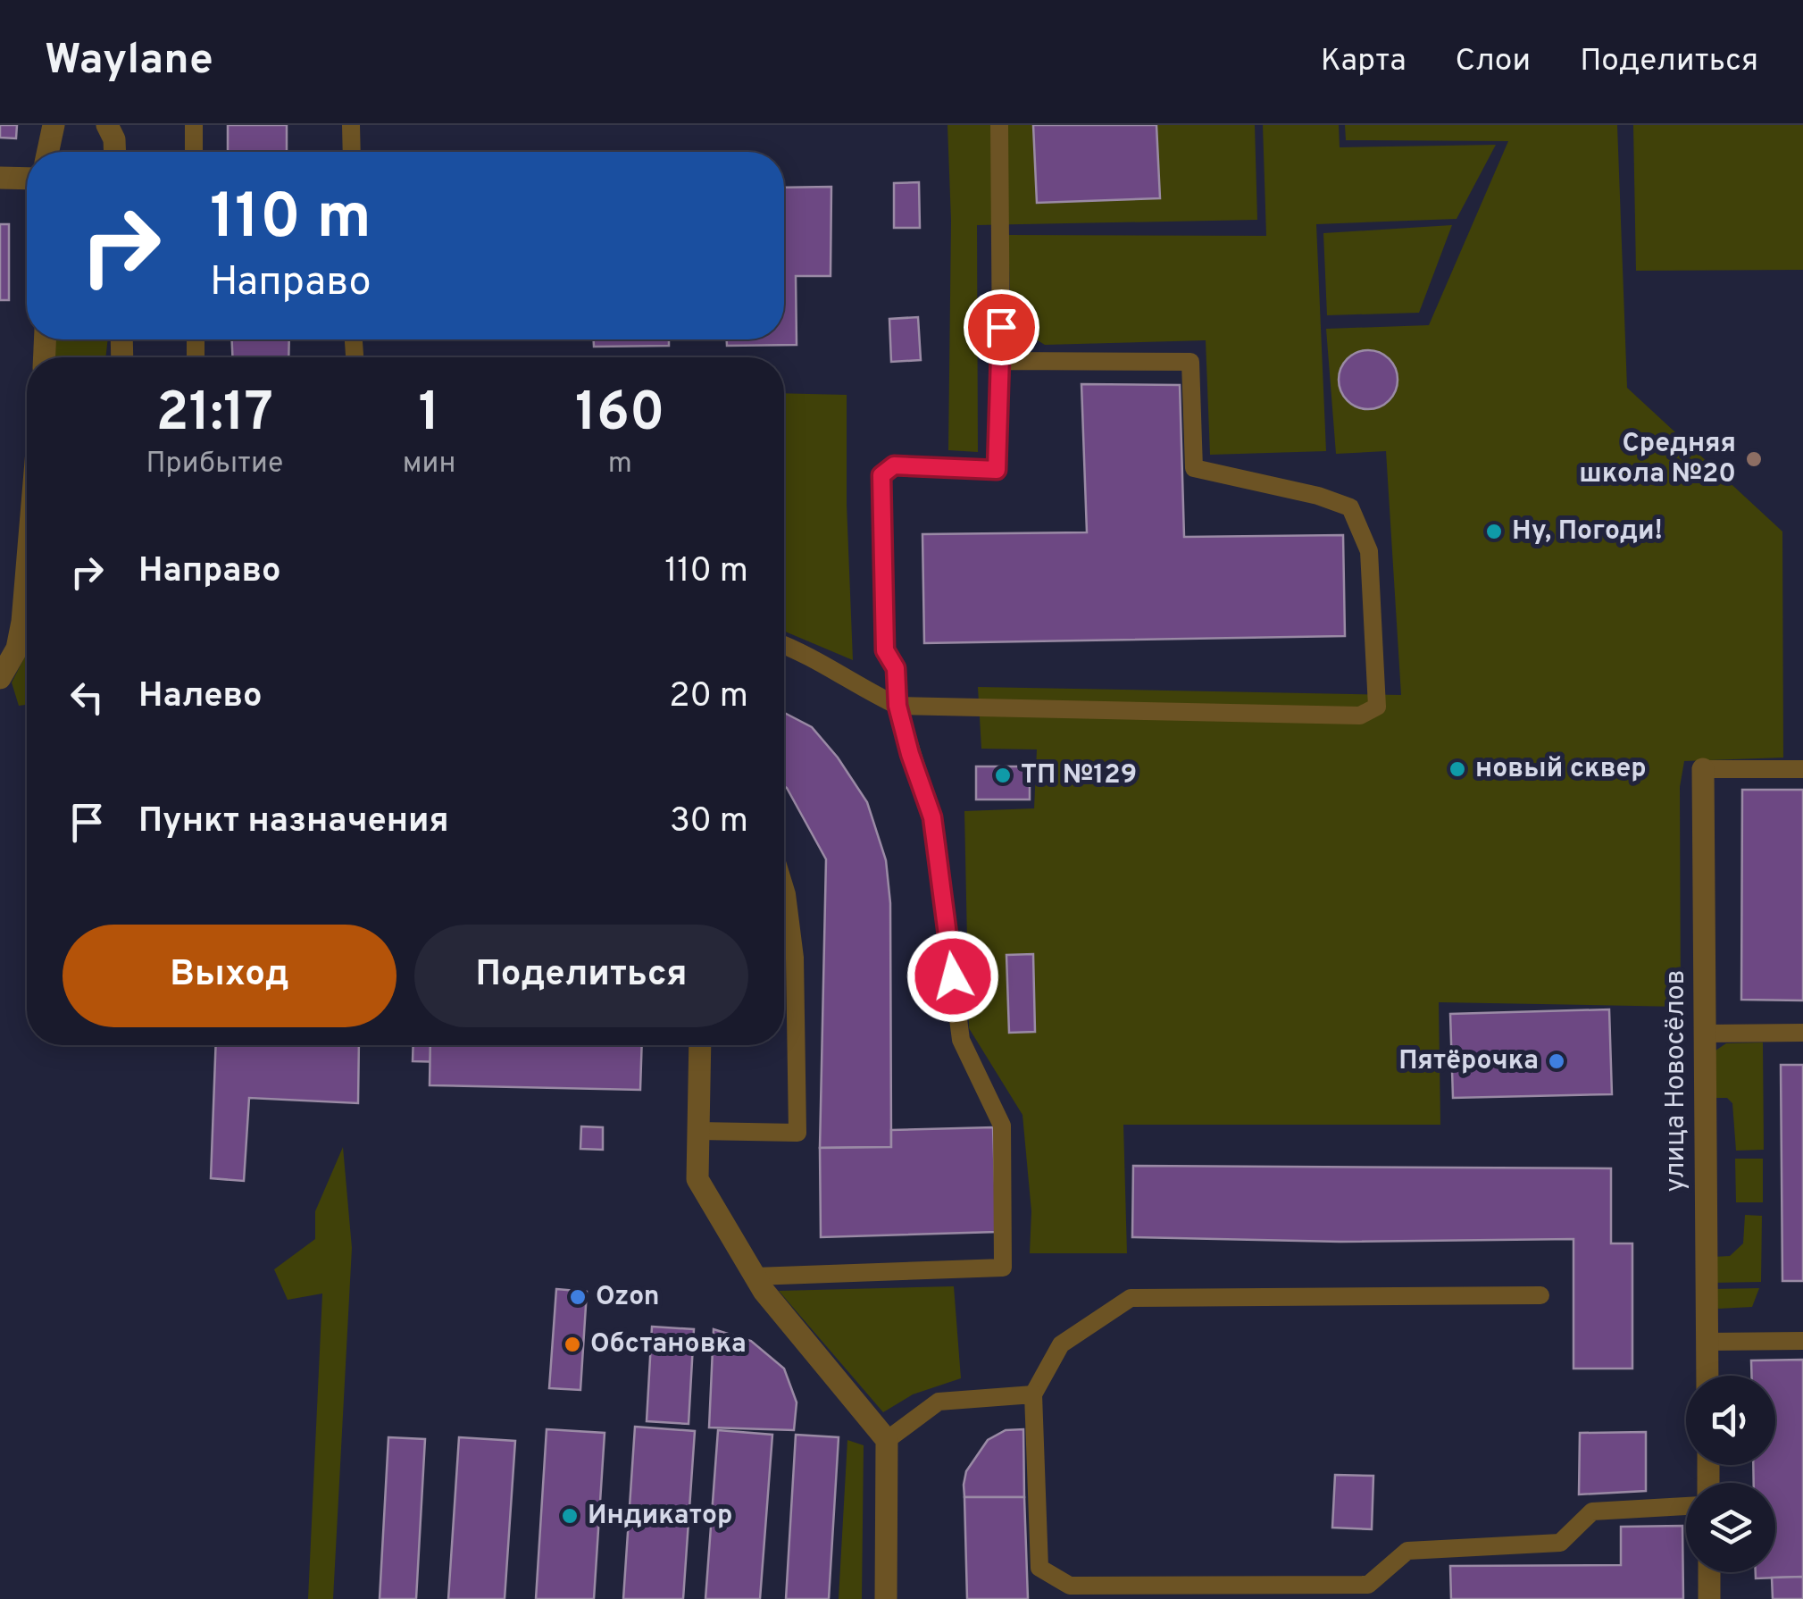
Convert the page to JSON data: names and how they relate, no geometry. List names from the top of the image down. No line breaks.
{"streets":{"street":["улица Новосёлов"]},"places":["Средняя школа №20","Ну, Погоди!","новый сквер","ТП №129","Пятёрочка","Ozon","Обстановка","Индикатор"],"page":{"header":"Waylane","nav":["Карта","Слои","Поделиться"],"turn":["110 m","Направо"],"eta":["21:17","Прибытие","1","мин","160","m"],"list":[{"name":"Направо","value":"110 m"},{"name":"Налево","value":"20 m"},{"name":"Пункт назначения","value":"30 m"}],"buttons":["Выход","Поделиться"]}}
